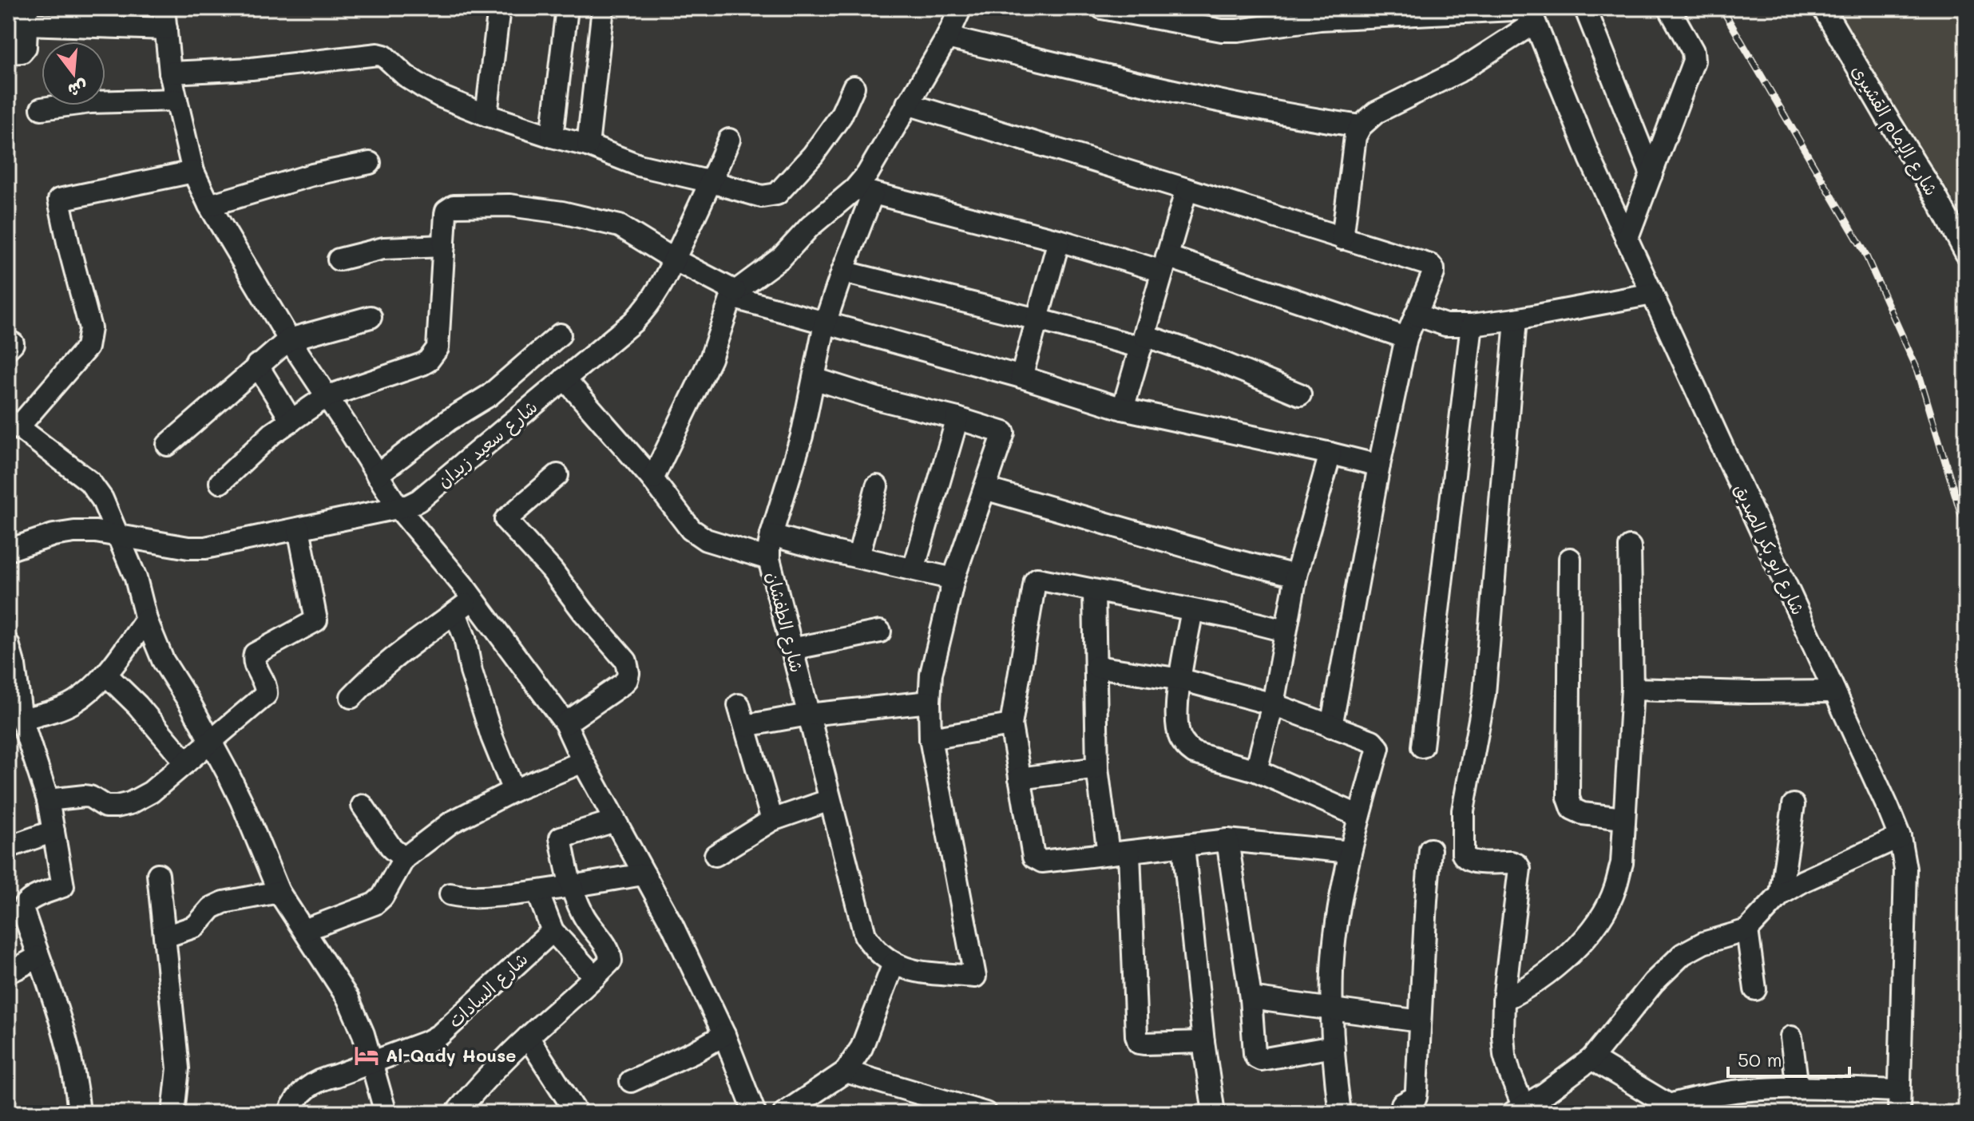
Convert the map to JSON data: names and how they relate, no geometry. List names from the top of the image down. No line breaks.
{"streets":{"street":["شارع الإمام القشيرى","شارع سعيد زيدان","شارع ابو بكر الصديق","شارع الطفشان","شارع السادات"]},"places":{"hotel":["Al-Qady House"]},"scale_bar":"50 m","north":"bottom"}
